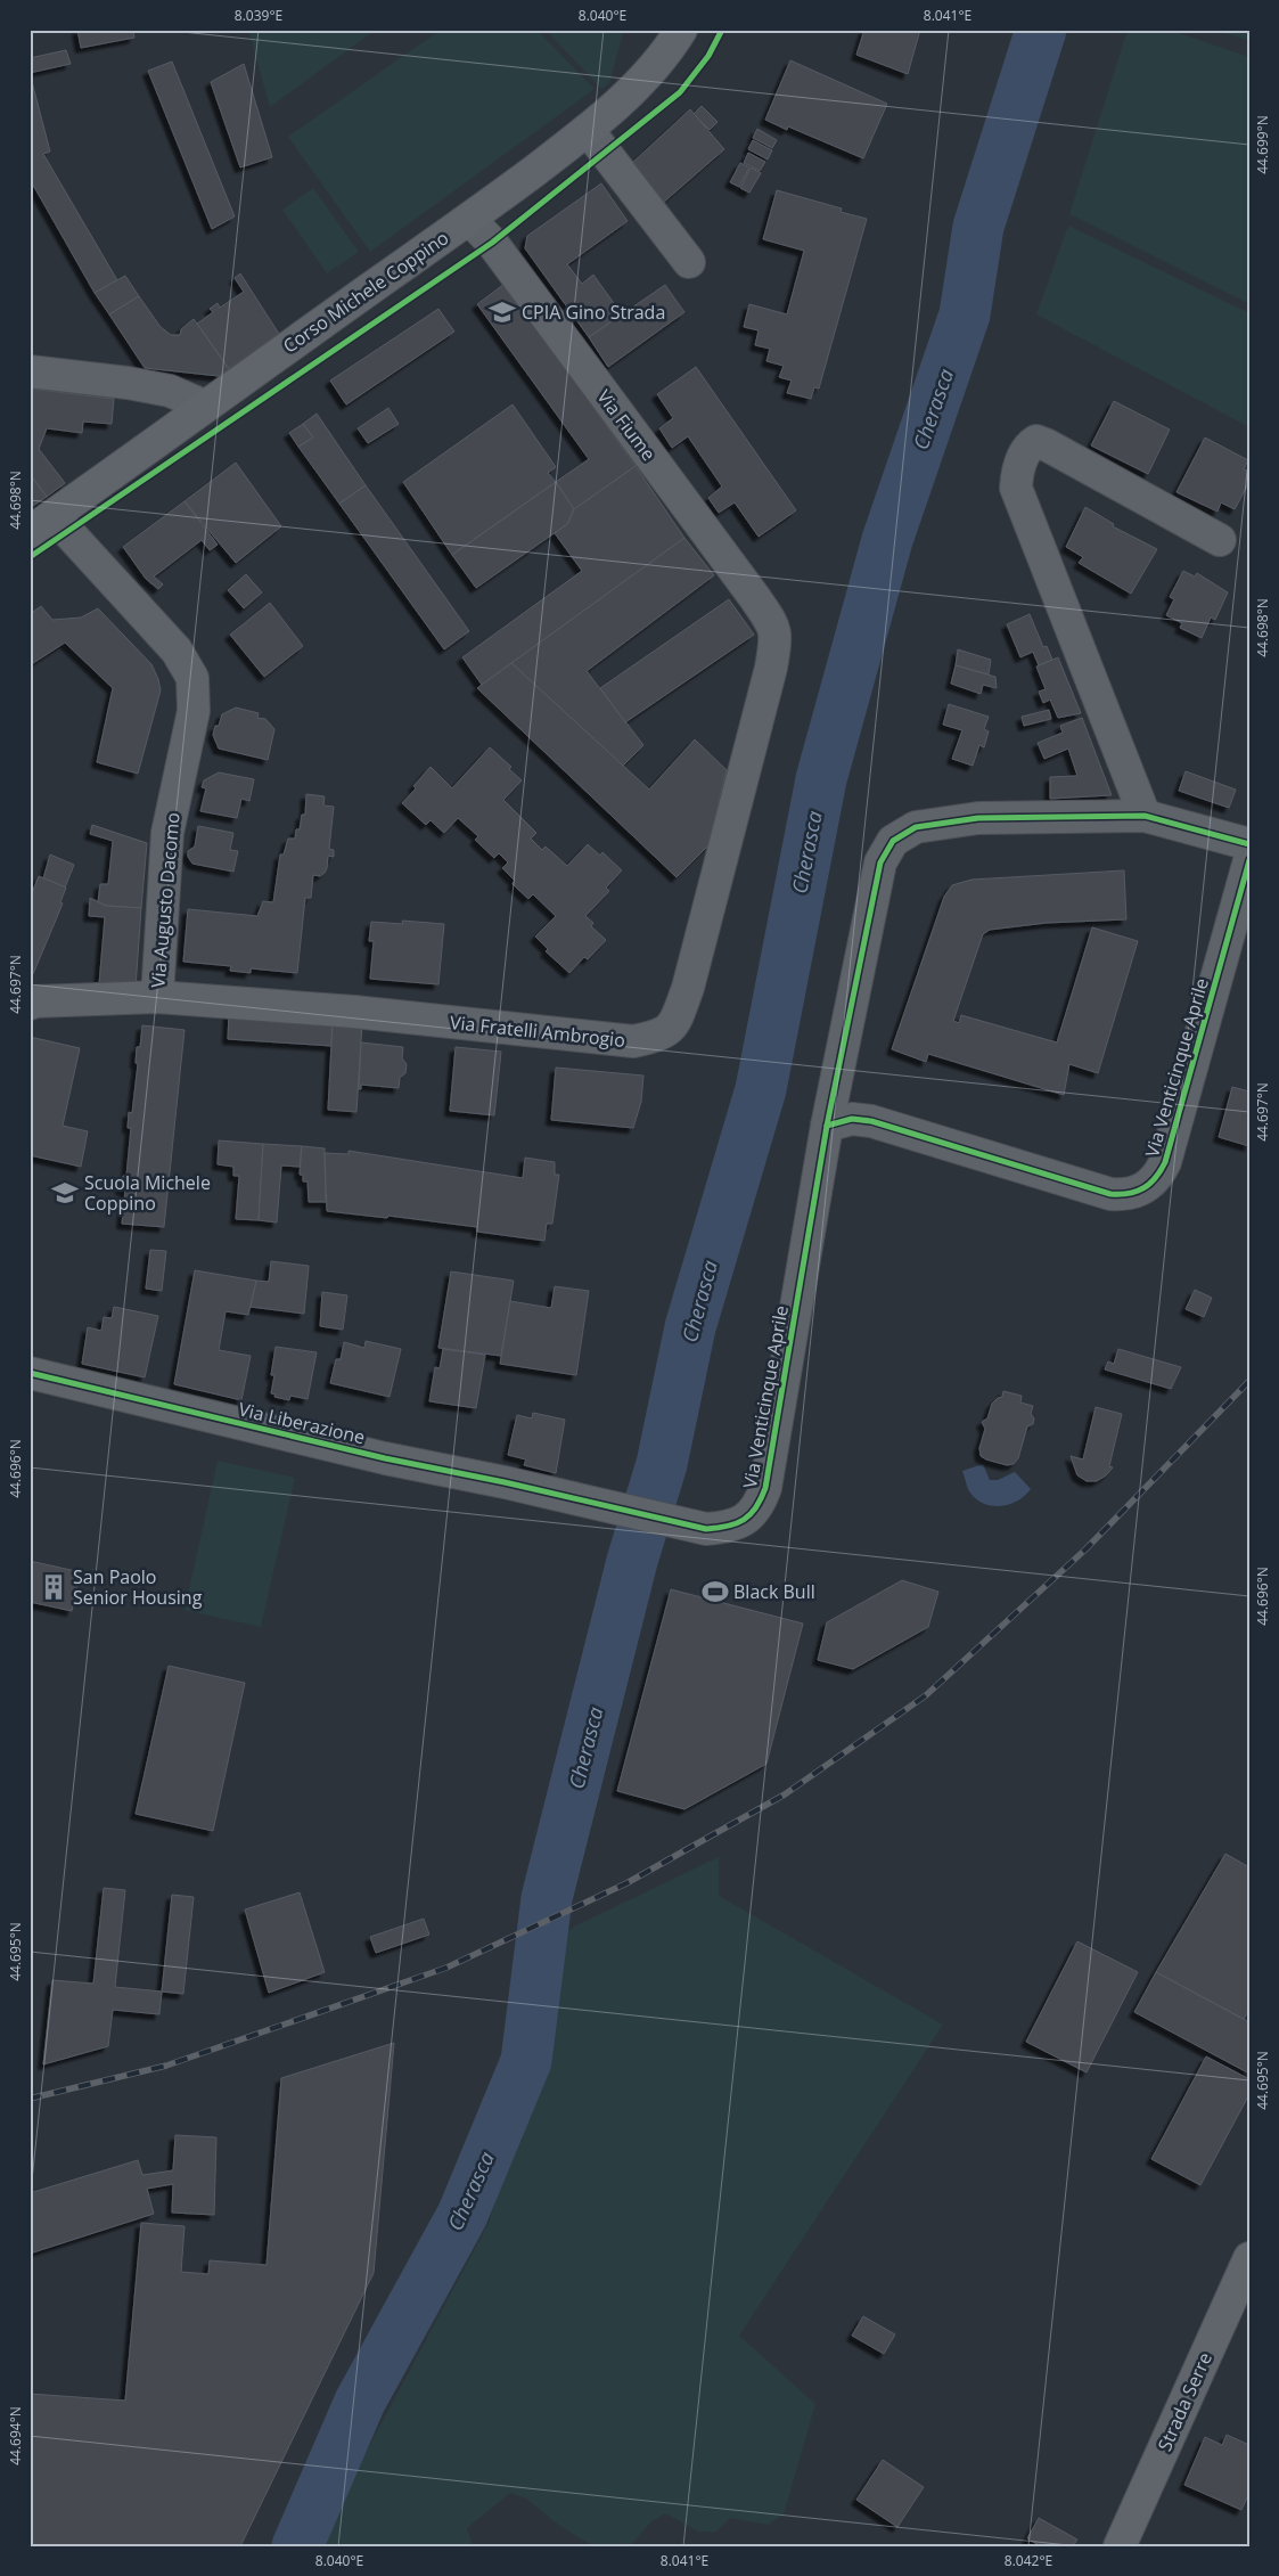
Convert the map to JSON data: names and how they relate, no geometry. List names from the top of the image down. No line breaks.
{"streets":{"main road":["Corso Michele Coppino","Strada Serre"],"street":["Via Fiume","Via Augusto Dacomo","Via Fratelli Ambrogio","Via Venticinque Aprile","Via Liberazione"]},"crossings":[["Corso Michele Coppino","Via Fiume"],["Corso Michele Coppino","Via Augusto Dacomo"],["Via Fiume","Via Fratelli Ambrogio"],["Via Augusto Dacomo","Via Fratelli Ambrogio"],["Via Venticinque Aprile","Via Liberazione"]],"water":["Cherasca"],"places":{"school or university":["CPIA Gino Strada","Scuola Michele Coppino"],"building":["San Paolo Senior Housing"],"sports":["Black Bull"]},"coordinates":["8.039°E","8.040°E","8.041°E","44.699°N","44.698°N","44.697°N","44.696°N","44.695°N","44.694°N","8.042°E"]}
